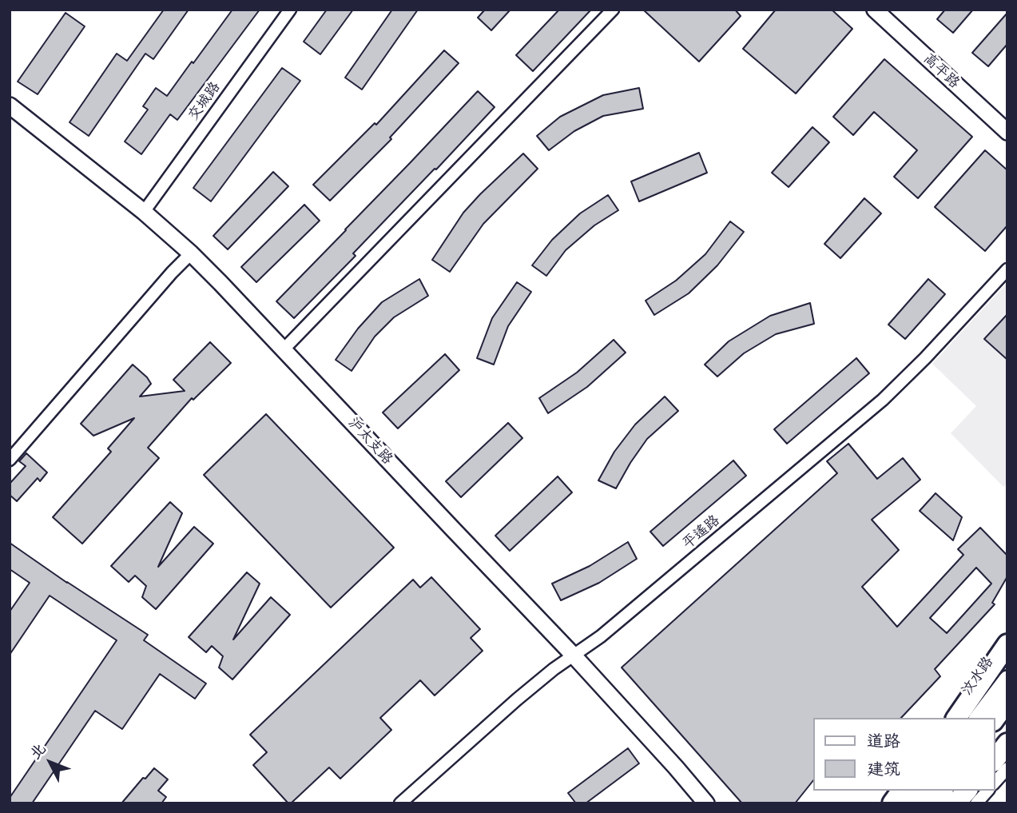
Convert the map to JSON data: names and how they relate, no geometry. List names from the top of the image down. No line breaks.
{"streets":{"main road":["汶水路"],"street":["高平路","交城路","沪太支路","平遥路"]},"crossings":[["交城路","沪太支路"],["沪太支路","平遥路"]],"legend":["道路","建筑"],"north":"top left"}
